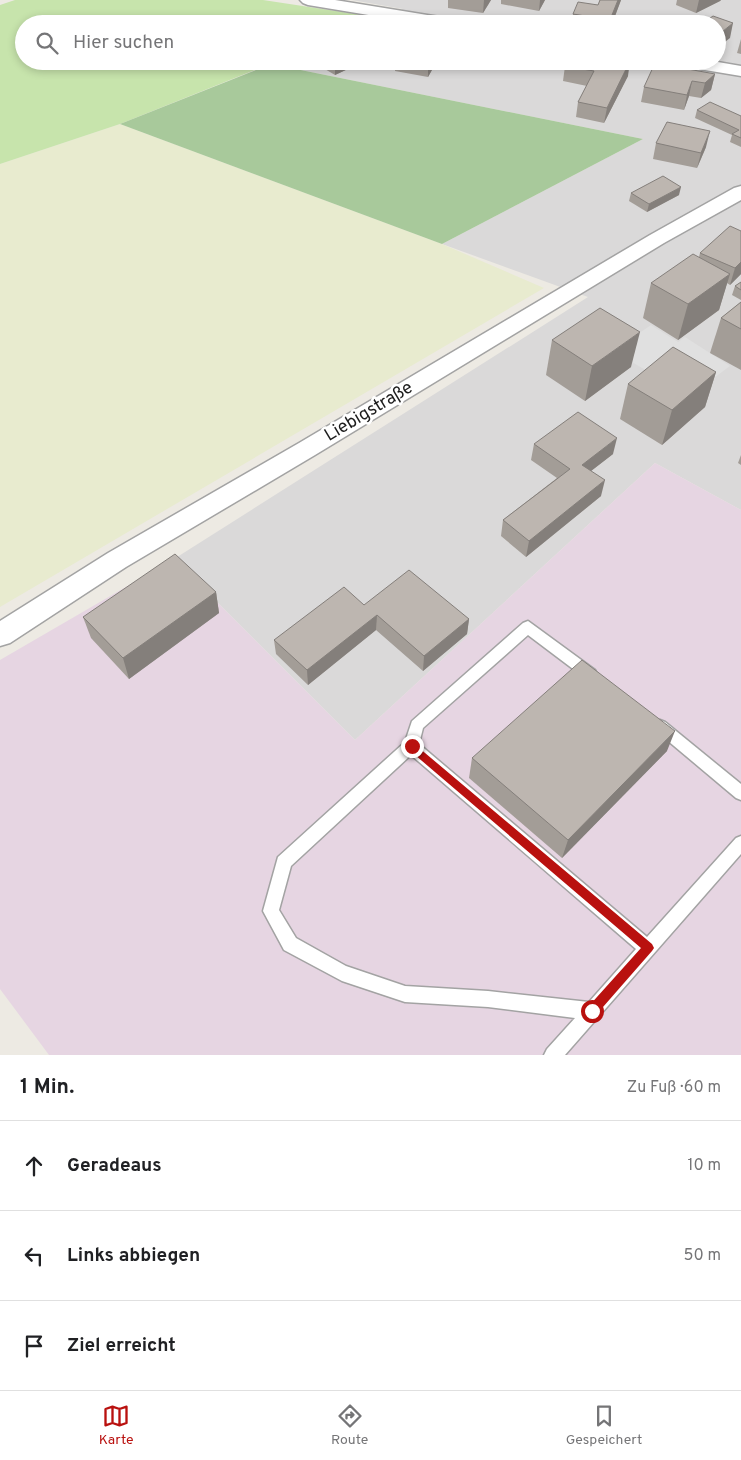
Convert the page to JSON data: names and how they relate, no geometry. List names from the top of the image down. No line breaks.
{"streets":{"street":["Liebigstraße"]},"page":{"search":"Hier suchen","heading":["1 Min.","Zu Fuß · 60 m"],"list":[["Geradeaus","10 m"],["Links abbiegen","50 m"],"Ziel erreicht"],"nav":["Karte","Route","Gespeichert"]}}
